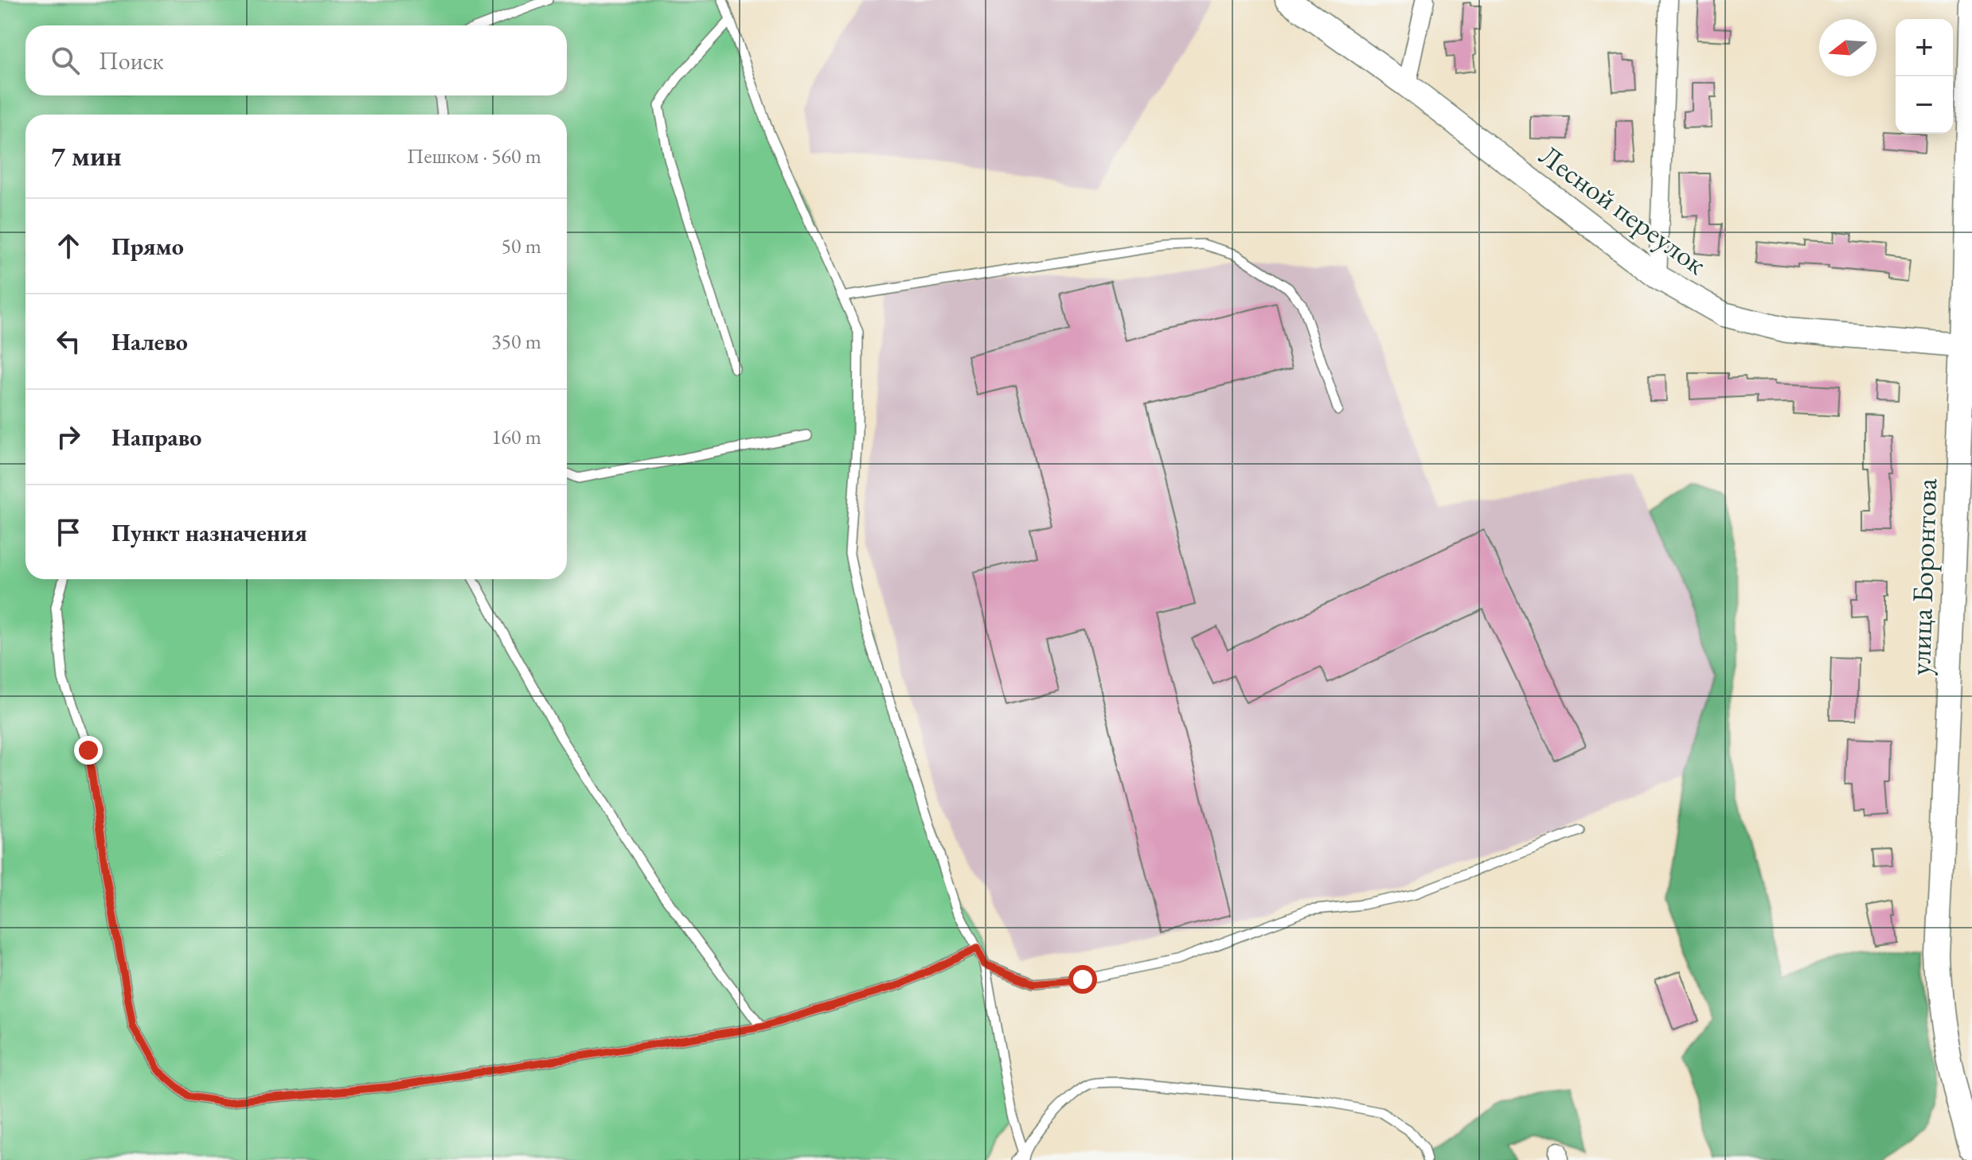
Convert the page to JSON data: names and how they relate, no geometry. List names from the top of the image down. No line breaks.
{"streets":{"street":["Лесной переулок","улица Боронтова"]},"crossings":[["Лесной переулок","улица Боронтова"]],"north":"left","page":{"map_buttons":["+","−"],"search":"Поиск","heading":["7 мин","Пешком · 560 m"],"list":[["Прямо","50 m"],["Налево","350 m"],["Направо","160 m"],"Пункт назначения"]}}
